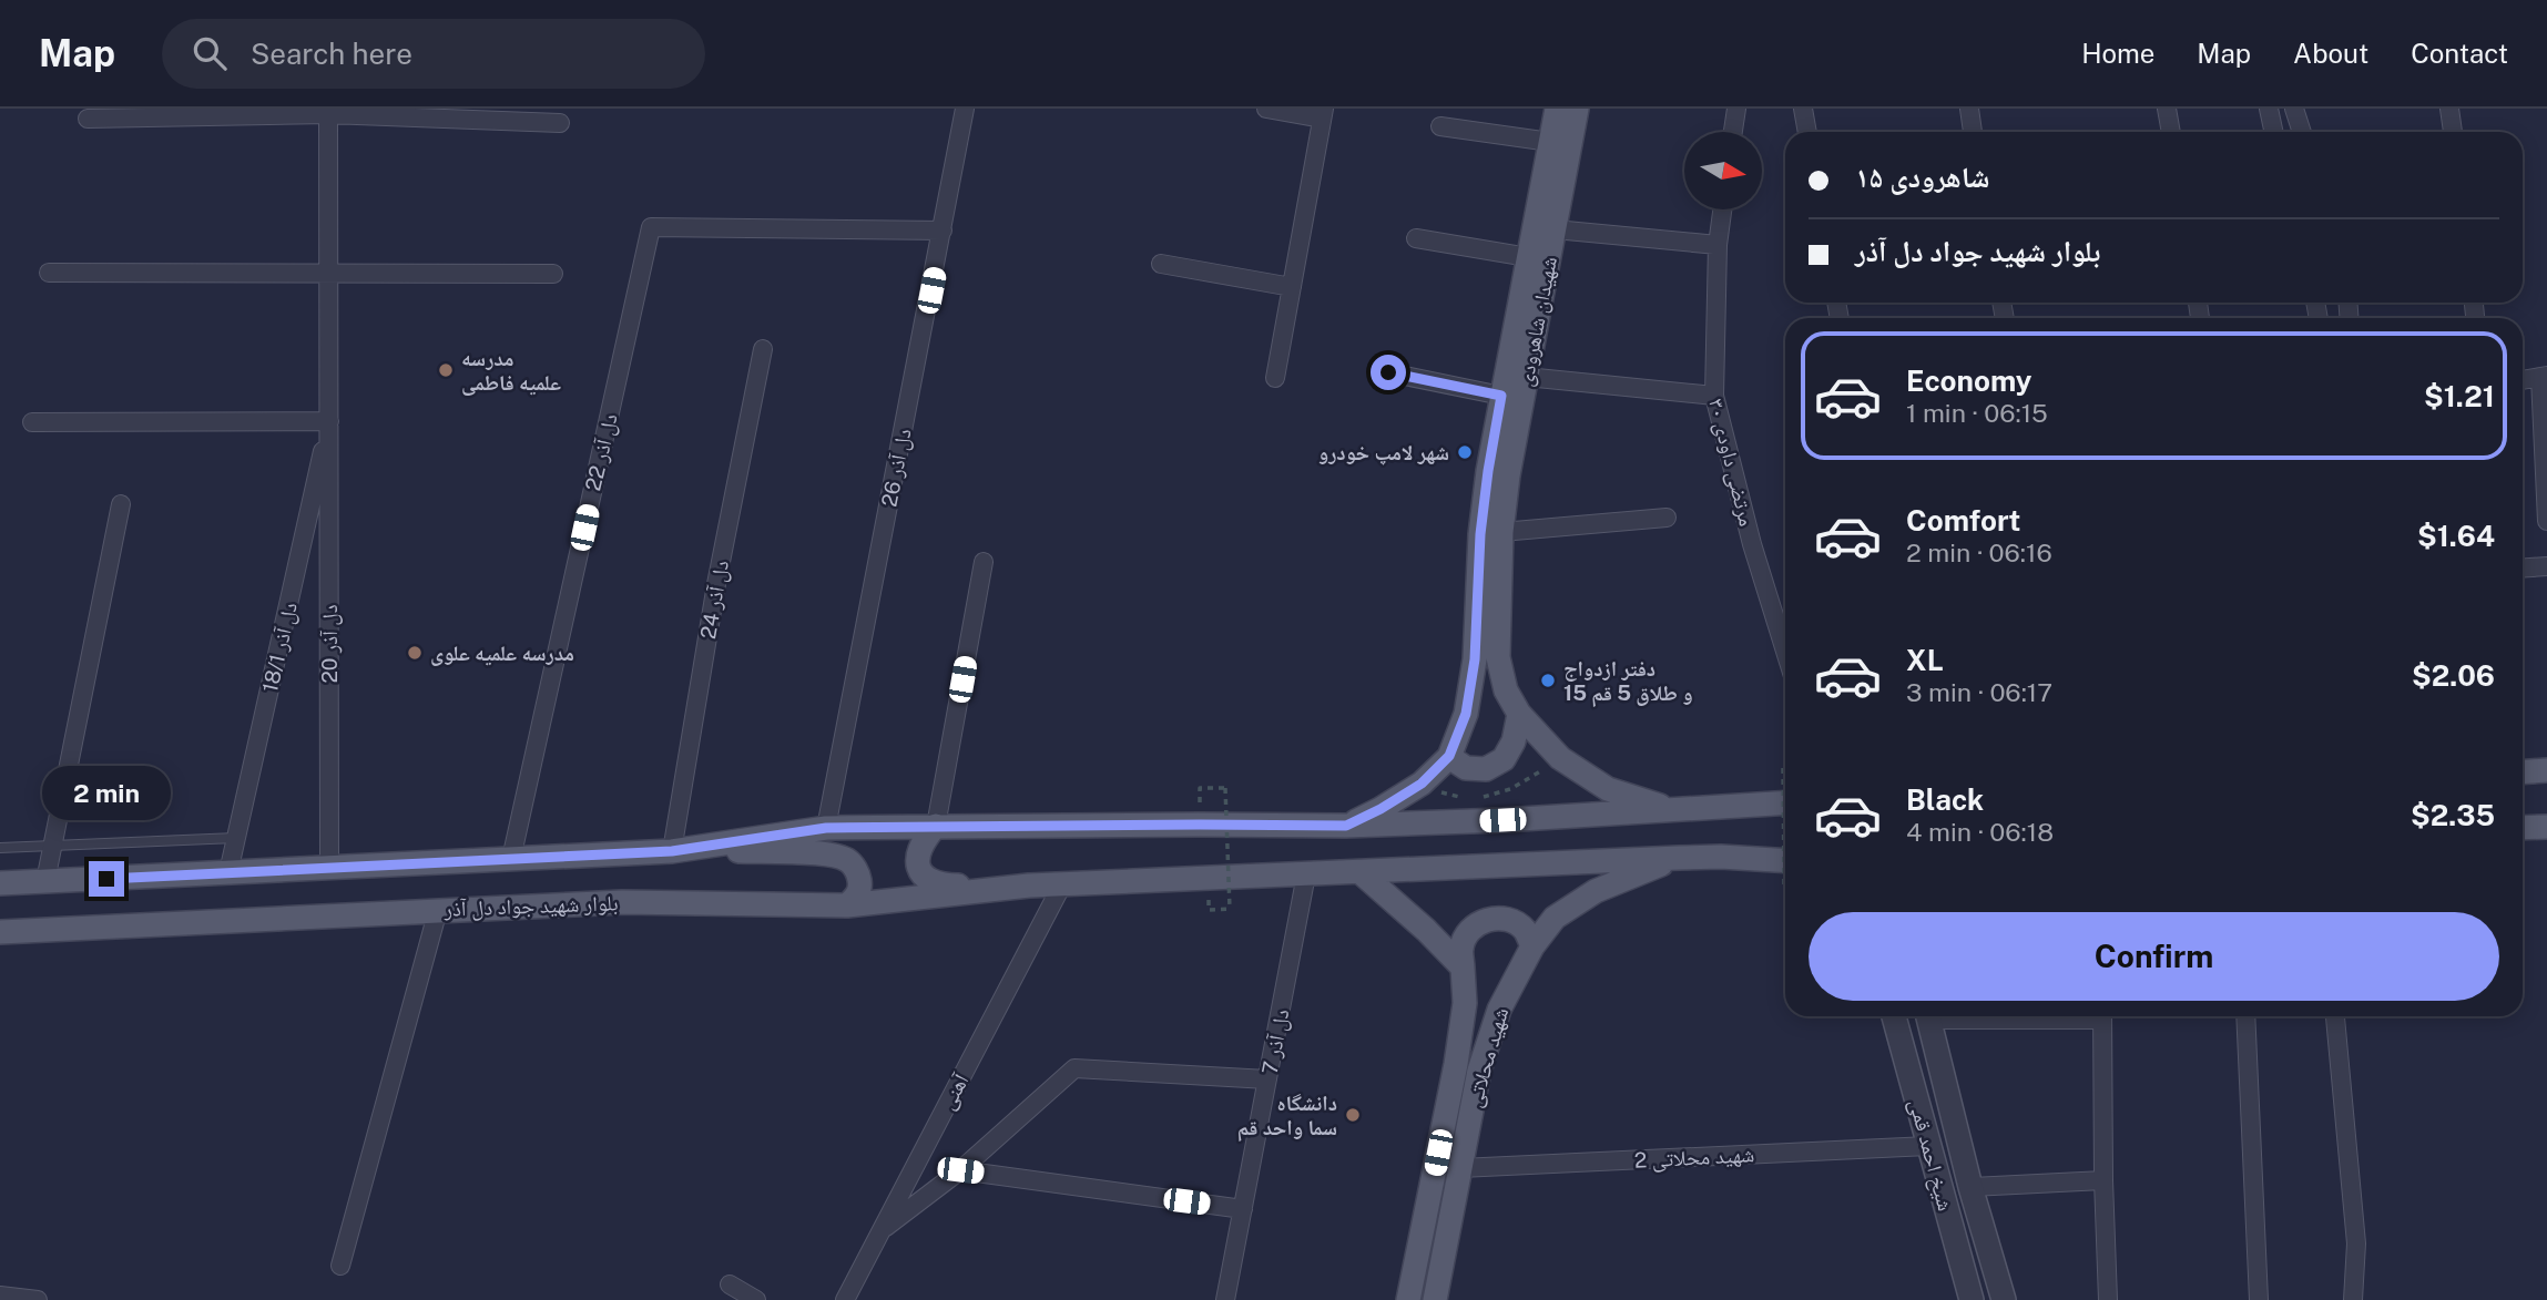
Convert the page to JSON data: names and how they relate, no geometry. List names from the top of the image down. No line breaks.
{"streets":{"main road":["شهیدان شاهرودی","بلوار شهید جواد دل آذر","شهید محلاتی"],"street":["دل آذر 22","۳۰ مرتضی داودی","دل آذر 26","دل آذر 24","دل آذر 20","دل آذر 18/1","دل آذر 7","آهنی","شیخ احمد قمی","شهید محلاتی 2"]},"crossings":[["دل آذر 22","دل آذر 26"],["دل آذر 20","دل آذر 18/1"],["بلوار شهید جواد دل آذر","دل آذر 7"],["بلوار شهید جواد دل آذر","شهید محلاتی"],["بلوار شهید جواد دل آذر","آهنی"],["شهید محلاتی","شهید محلاتی 2"],["شیخ احمد قمی","شهید محلاتی 2"]],"places":["مدرسه علمیه فاطمی","شهر لامپ خودرو","مدرسه علمیه علوی","دفتر ازدواج 15 و طلاق 5 قم","دانشگاه سما واحد قم"],"north":"right","page":{"header":"Map","search":"Search here","nav":["Home","Map","About","Contact"],"banner":["۱۵ شاهرودی","بلوار شهید جواد دل آذر"],"list":[{"name":"Economy","note":"1 min · 06:15","value":"$1.21"},{"name":"Comfort","note":"2 min · 06:16","value":"$1.64"},{"name":"XL","note":"3 min · 06:17","value":"$2.06"},{"name":"Black","note":"4 min · 06:18","value":"$2.35"}],"bubble":"2 min","buttons":"Confirm"}}
